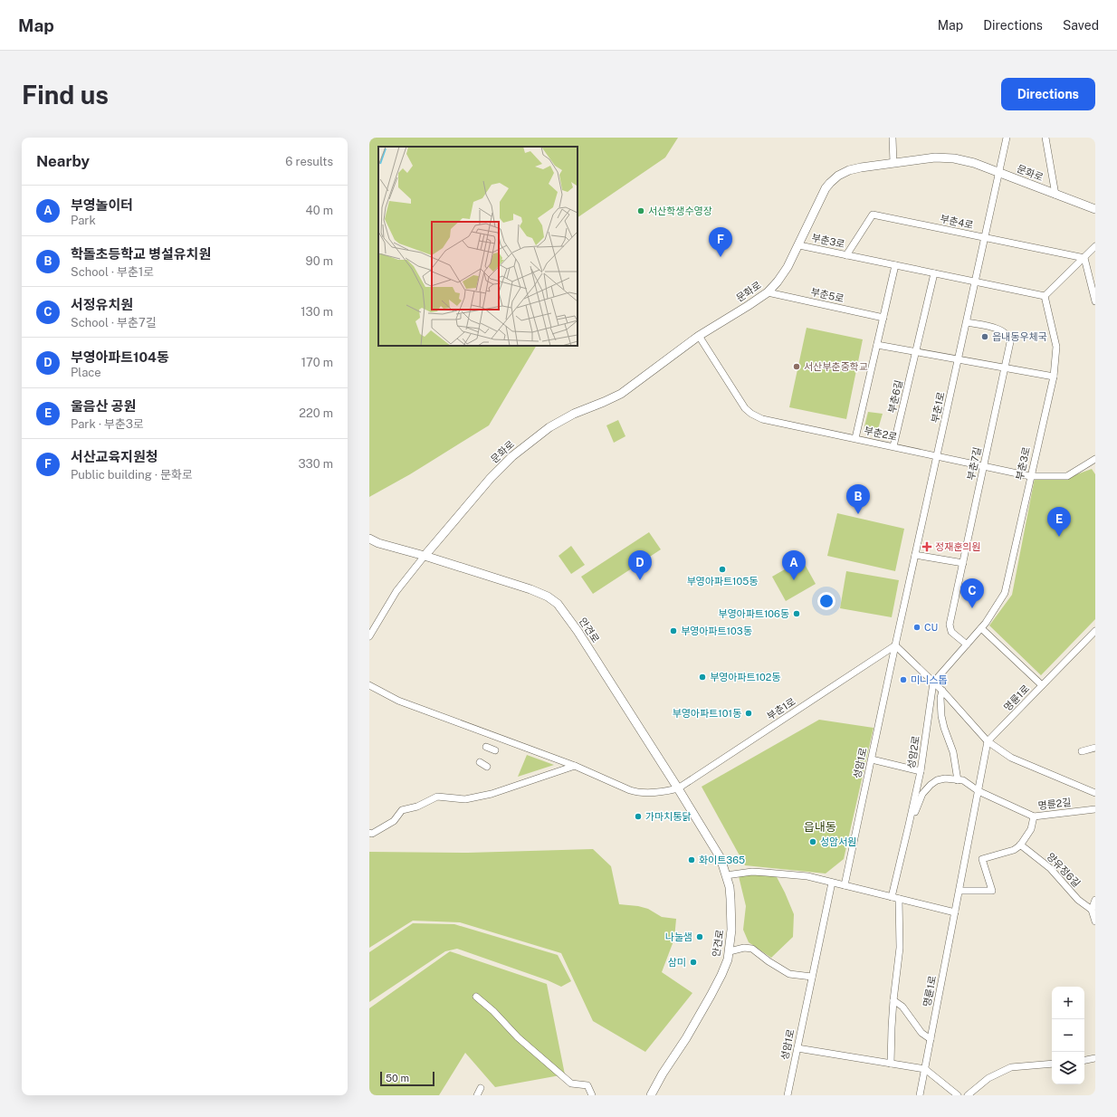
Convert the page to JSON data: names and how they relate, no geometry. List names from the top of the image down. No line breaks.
{"streets":{"street":["문화로","부춘4로","부춘3로","부춘5로","부춘6길","부춘1로","부춘2로","부춘7길","안견로","명륜1로","성암2로","성암1로","명륜2길","양유정6길"]},"crossings":[["문화로","부춘3로"],["문화로","부춘5로"],["문화로","부춘1로"],["문화로","부춘2로"],["문화로","안견로"],["부춘4로","부춘3로"],["부춘4로","부춘1로"],["부춘3로","부춘6길"],["부춘3로","부춘1로"],["부춘3로","부춘2로"],["부춘3로","부춘7길"],["부춘3로","성암2로"],["부춘6길","부춘2로"],["부춘1로","부춘2로"],["부춘1로","부춘7길"],["부춘1로","안견로"],["부춘1로","성암1로"],["부춘2로","부춘7길"],["명륜1로","명륜2길"]],"districts":["읍내동"],"places":{"other":["서산학생수영장","읍내동우체국","서산부춘중학교","부영아파트105동","부영아파트106동","CU","부영아파트103동","부영아파트102동","미니스톱","부영아파트101동","가마치통닭","성암서원","화이트365","나눌샘","삼미"],"health":["정재훈의원"]},"scale_bar":"50 m","page":{"header":"Map","nav":["Map","Directions","Saved"],"buttons":"Directions","title":"Find us","heading":["Nearby","6 results"],"list":[{"mark":"A","name":"부영놀이터","note":"Park","value":"40 m"},{"mark":"B","name":"학돌초등학교 병설유치원","note":"School · 부춘1로","value":"90 m"},{"mark":"C","name":"서정유치원","note":"School · 부춘7길","value":"130 m"},{"mark":"D","name":"부영아파트104동","note":"Place","value":"170 m"},{"mark":"E","name":"울음산 공원","note":"Park · 부춘3로","value":"220 m"},{"mark":"F","name":"서산교육지원청","note":"Public building · 문화로","value":"330 m"}],"pins":["F","B","E","A","D","C"],"map_buttons":["+","−"],"scale":"50 m"}}
